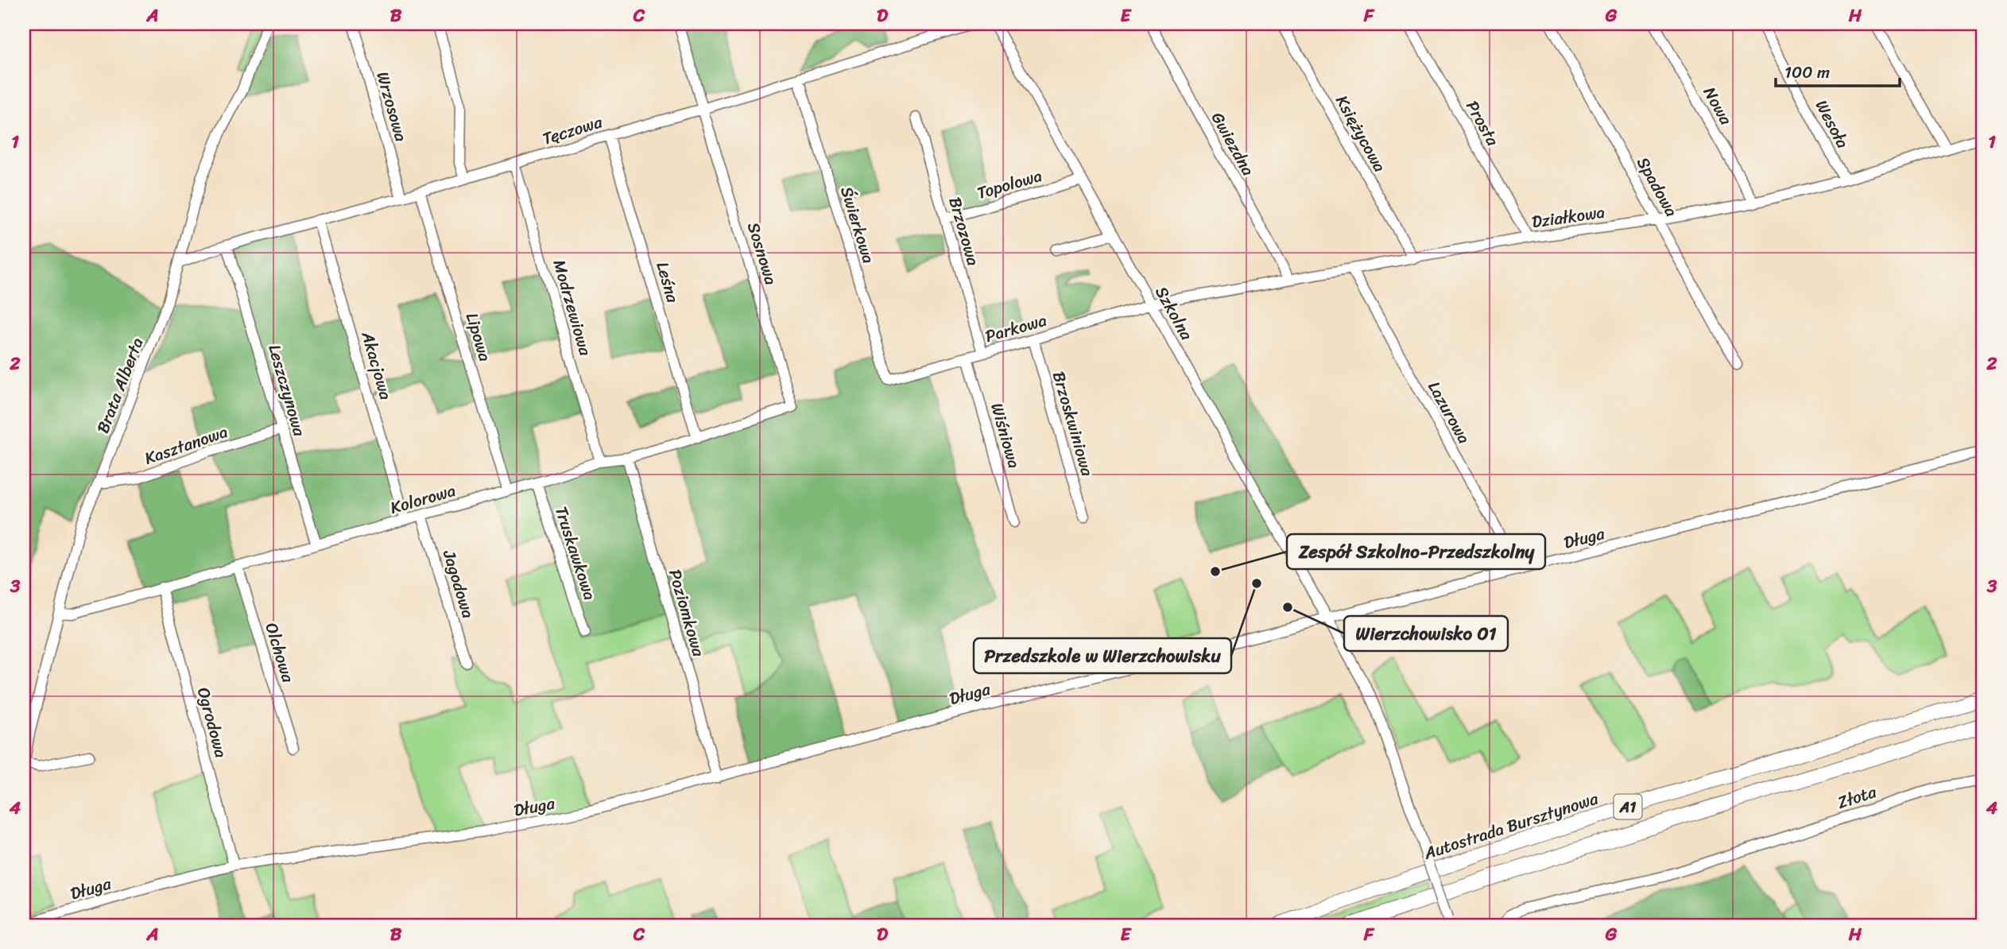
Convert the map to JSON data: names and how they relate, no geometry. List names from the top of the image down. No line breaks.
{"streets":{"highway":["A1","Autostrada Bursztynowa"],"street":["Nowa","Wrzosowa","Prosta","Wesoła","Tęczowa","Księżycowa","Gwiezdna","Topolowa","Spadowa","Działkowa","Świerkowa","Brzozowa","Sosnowa","Leśna","Modrzewiowa","Szkolna","Parkowa","Lipowa","Akacjowa","Brata Alberta","Leszczynowa","Lazurowa","Brzoskwiniowa","Wiśniowa","Kasztanowa","Kolorowa","Długa","Truskawkowa","Jagodowa","Poziomkowa","Olchowa","Ogrodowa","Złota"]},"crossings":[["Nowa","Działkowa"],["Wrzosowa","Tęczowa"],["Prosta","Działkowa"],["Wesoła","Działkowa"],["Tęczowa","Świerkowa"],["Tęczowa","Sosnowa"],["Tęczowa","Leśna"],["Tęczowa","Modrzewiowa"],["Tęczowa","Lipowa"],["Tęczowa","Akacjowa"],["Tęczowa","Brata Alberta"],["Tęczowa","Leszczynowa"],["Księżycowa","Działkowa"],["Gwiezdna","Działkowa"],["Topolowa","Brzozowa"],["Topolowa","Szkolna"],["Spadowa","Działkowa"],["Działkowa","Szkolna"],["Działkowa","Parkowa"],["Działkowa","Lazurowa"],["Świerkowa","Parkowa"],["Brzozowa","Parkowa"],["Sosnowa","Kolorowa"],["Leśna","Kolorowa"],["Modrzewiowa","Kolorowa"],["Szkolna","Parkowa"],["Szkolna","Długa"],["Parkowa","Brzoskwiniowa"],["Parkowa","Wiśniowa"],["Lipowa","Kolorowa"],["Akacjowa","Kolorowa"],["Brata Alberta","Kasztanowa"],["Brata Alberta","Kolorowa"],["Leszczynowa","Kasztanowa"],["Leszczynowa","Kolorowa"],["Lazurowa","Długa"],["Kolorowa","Truskawkowa"],["Kolorowa","Jagodowa"],["Kolorowa","Poziomkowa"],["Kolorowa","Olchowa"],["Kolorowa","Ogrodowa"],["Długa","Poziomkowa"],["Długa","Ogrodowa"]],"places":["Zespół Szkolno-Przedszkolny","Przedszkole w Wierzchowisku","Wierzchowisko 01"],"scale_bar":"100 m","grid":{"columns":["A","B","C","D","E","F","G","H"],"rows":["1","2","3","4"]}}
